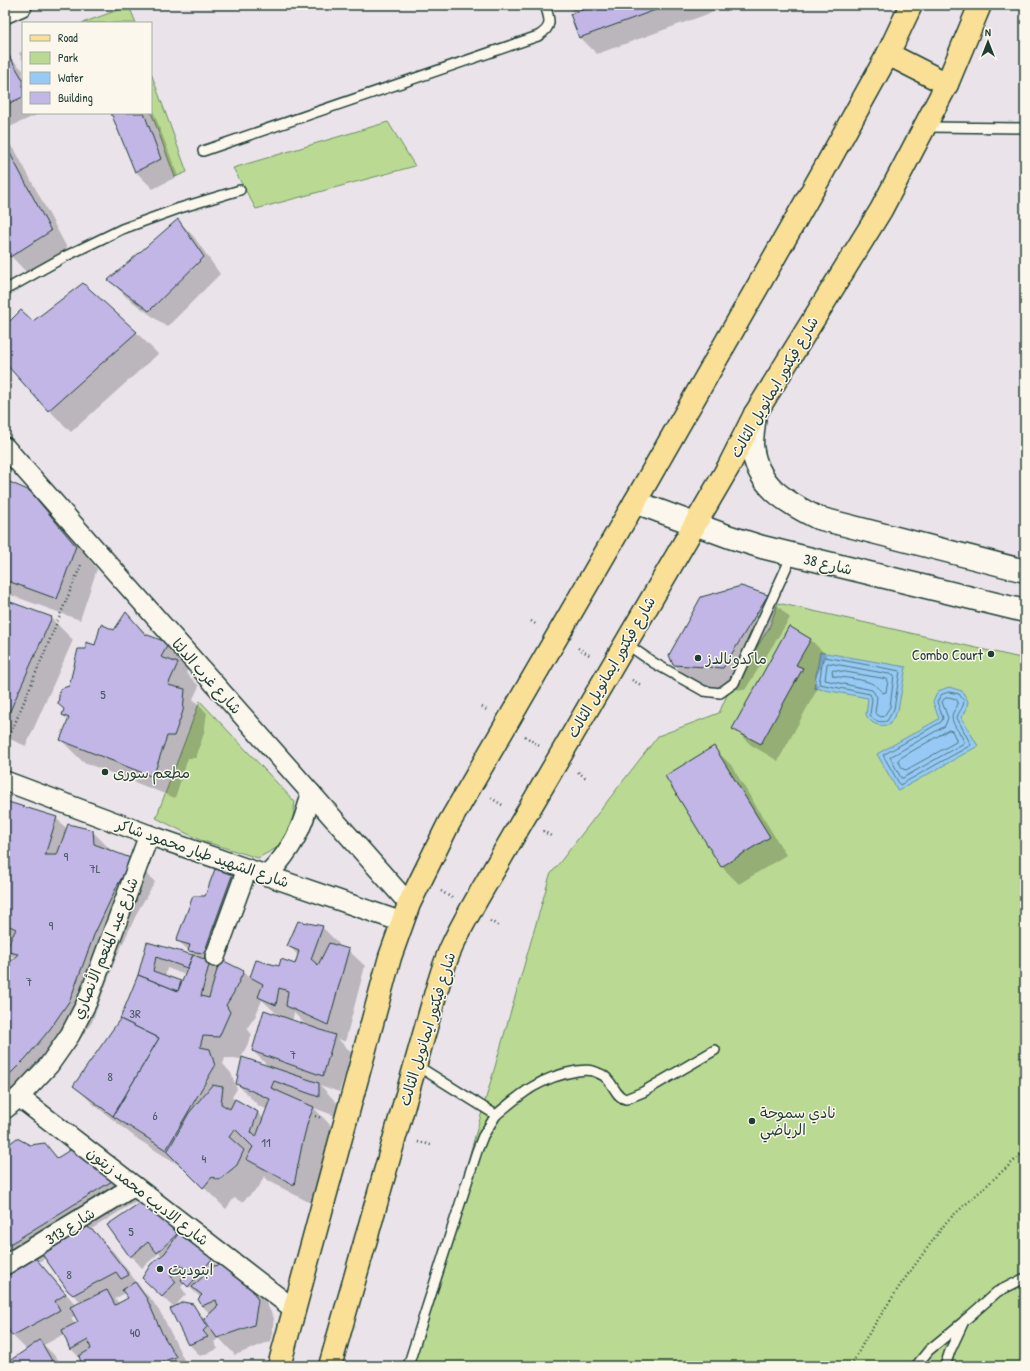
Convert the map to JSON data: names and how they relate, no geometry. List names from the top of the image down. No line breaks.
{"streets":{"main road":["شارع فيكتور ايمانويل الثالث"],"street":["شارع 38","شارع غرب الدلتا","شارع الشهيد طيار محمود شاكر","شارع عبد المنعم الأنصاري","شارع الاديب محمد زيتون","شارع 313"]},"crossings":[["شارع فيكتور ايمانويل الثالث","شارع 38"],["شارع غرب الدلتا","شارع الشهيد طيار محمود شاكر"],["شارع الشهيد طيار محمود شاكر","شارع عبد المنعم الأنصاري"],["شارع عبد المنعم الأنصاري","شارع الاديب محمد زيتون"],["شارع الاديب محمد زيتون","شارع 313"]],"places":["Combo Court","ماكدونالدز","مطعم سورى","نادي سموحة الرياضي","ابتوديت"],"house_numbers":["5","9","7L","9","7","3R","7","8","6","11","4","5","8","40"],"legend":["Road","Park","Water","Building"],"north":"top"}
